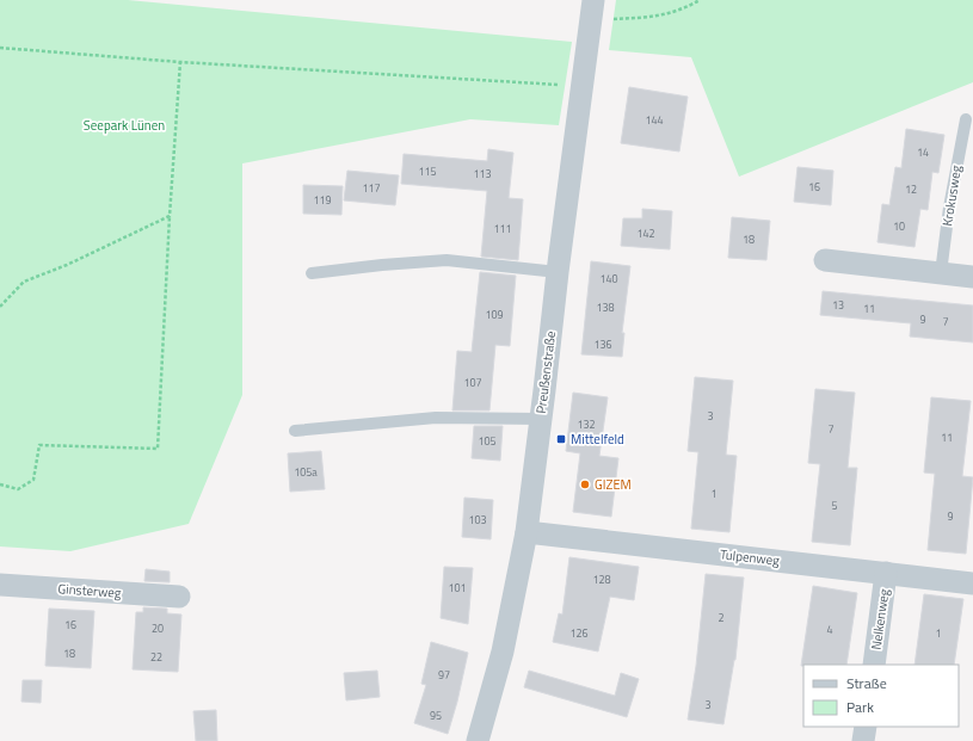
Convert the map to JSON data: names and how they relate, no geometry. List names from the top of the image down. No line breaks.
{"streets":{"street":["Preußenstraße","Tulpenweg","Ginsterweg","Nelkenweg"],"lane":["Krokusweg"]},"crossings":[["Preußenstraße","Tulpenweg"],["Tulpenweg","Nelkenweg"]],"parks":["Seepark Lünen"],"places":{"transit":["Mittelfeld"],"other":["GIZEM"]},"house_numbers":["144","14","115","113","16","117","12","119","10","111","142","18","140","13","138","11","109","9","7","136","107","3","132","7","11","105","105a","1","5","9","103","128","101","2","16","20","4","126","1","18","22","97","3","95"],"legend":["Straße","Park"]}
